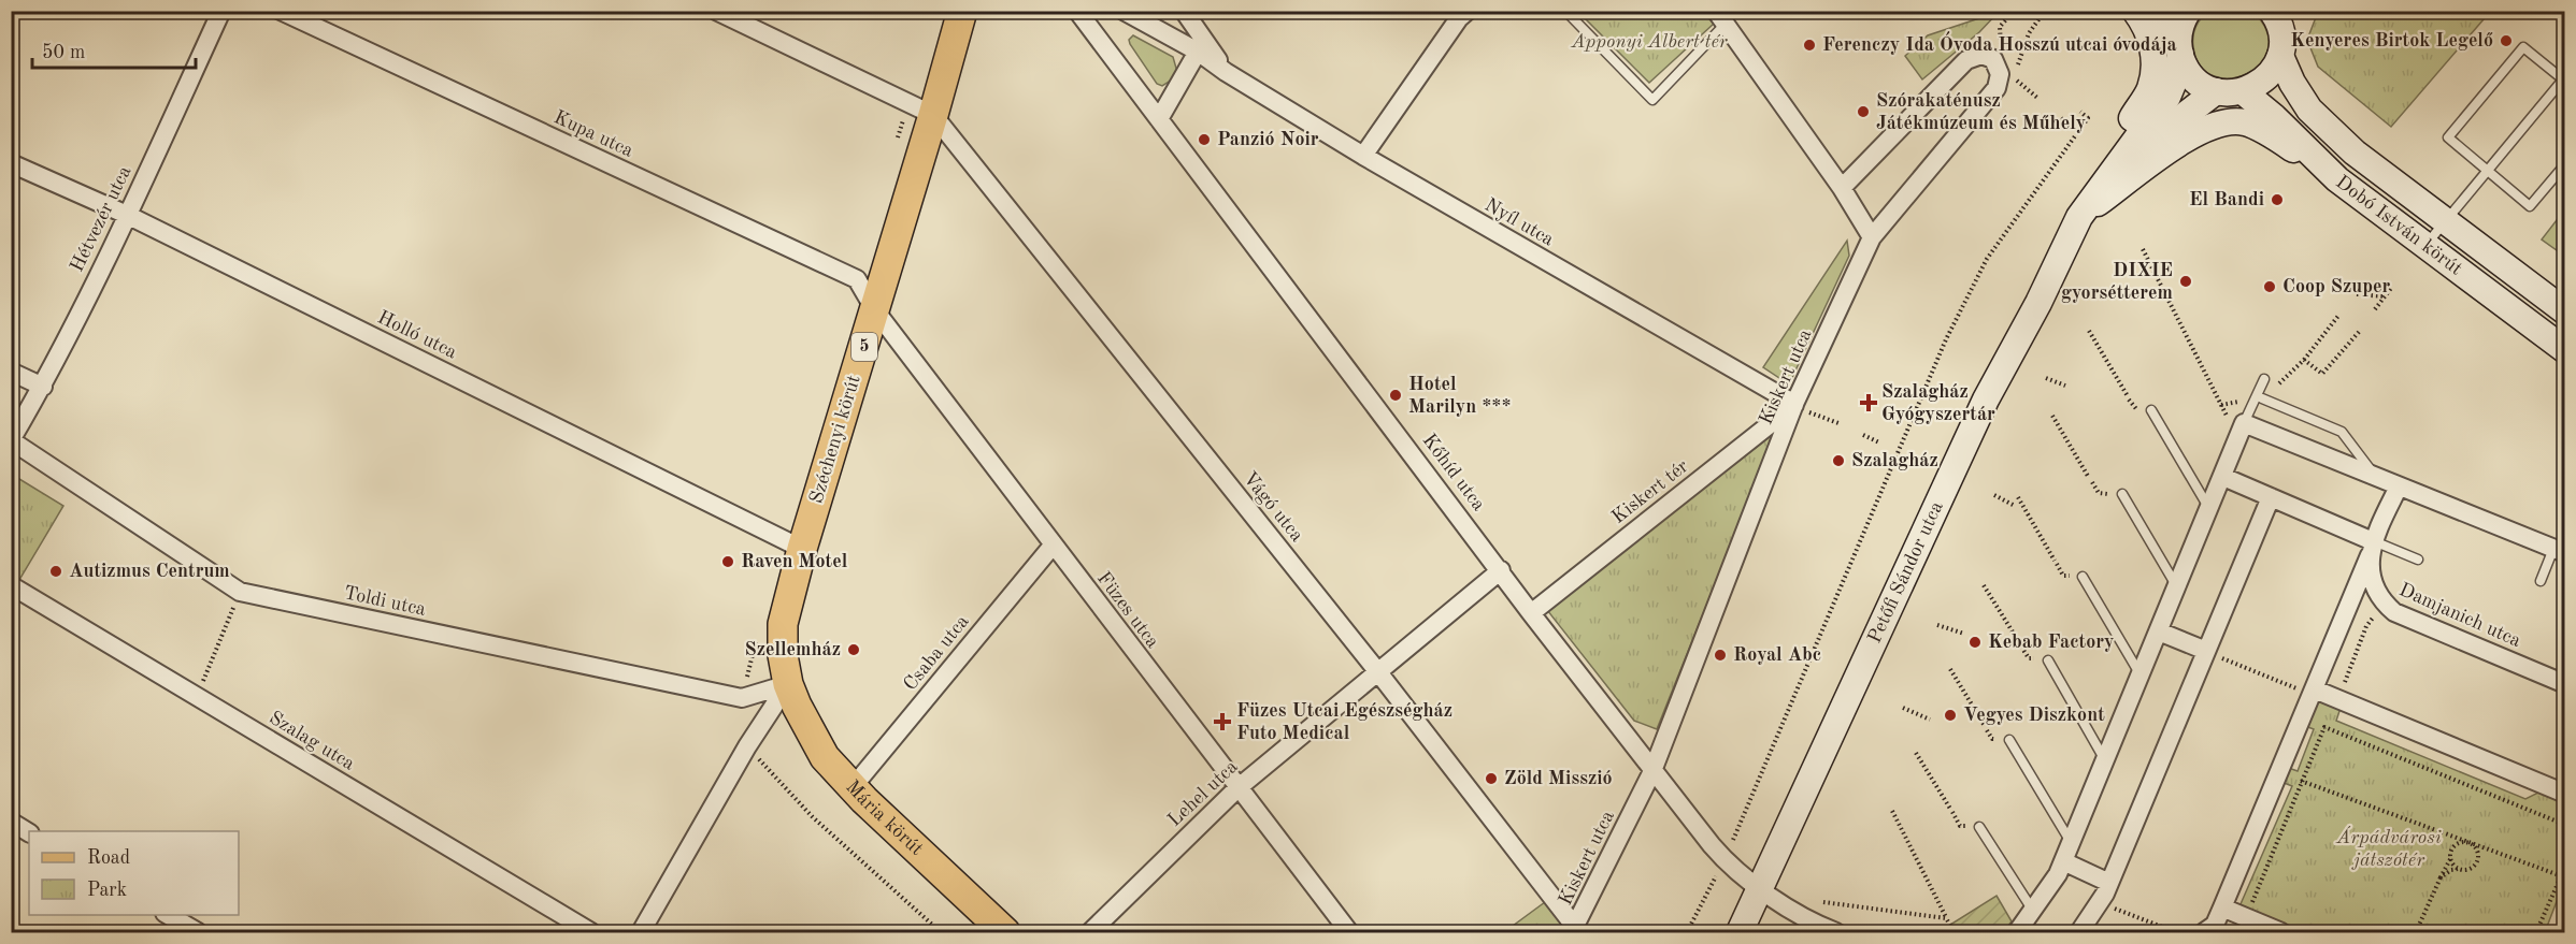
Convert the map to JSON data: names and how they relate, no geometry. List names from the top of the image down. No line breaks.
{"streets":{"main road":["5","Széchenyi körút","Mária körút"],"street":["Kupa utca","Hétvezér utca","Nyíl utca","Dobó István körút","Holló utca","Kiskert utca","Kőhíd utca","Kiskert tér","Vágó utca","Petőfi Sándor utca","Toldi utca","Füzes utca","Damjanich utca","Csaba utca","Szalag utca","Lehel utca"]},"crossings":[["Kupa utca","Széchenyi körút"],["Kupa utca","Füzes utca"],["Hétvezér utca","Holló utca"],["Hétvezér utca","Toldi utca"],["Nyíl utca","Kiskert utca"],["Nyíl utca","Kiskert tér"],["Holló utca","Széchenyi körút"],["Kiskert utca","Kőhíd utca"],["Kiskert utca","Kiskert tér"],["Kiskert utca","Vágó utca"],["Széchenyi körút","Vágó utca"],["Széchenyi körút","Toldi utca"],["Széchenyi körút","Füzes utca"],["Széchenyi körút","Mária körút"],["Kőhíd utca","Kiskert tér"],["Kőhíd utca","Petőfi Sándor utca"],["Kőhíd utca","Lehel utca"],["Vágó utca","Lehel utca"],["Toldi utca","Mária körút"],["Füzes utca","Csaba utca"],["Füzes utca","Lehel utca"],["Csaba utca","Mária körút"]],"parks":["Apponyi Albert tér","Árpádvárosi játszótér"],"places":{"other":["Kenyeres Birtok Legelő","Ferenczy Ida Óvoda Hosszú utcai óvodája","Szórakaténusz Játékmúzeum és Műhely","Panzió Noir","El Bandi","DIXIE gyorsétterem","Coop Szuper","Hotel Marilyn ***","Szalagház","Raven Motel","Autizmus Centrum","Kebab Factory","Szellemház","Royal Abc","Vegyes Diszkont","Zöld Misszió"],"health":["Szalagház Gyógyszertár","Füzes Utcai Egészségház Futo Medical"]},"legend":["Road","Park"],"scale_bar":"50 m"}
